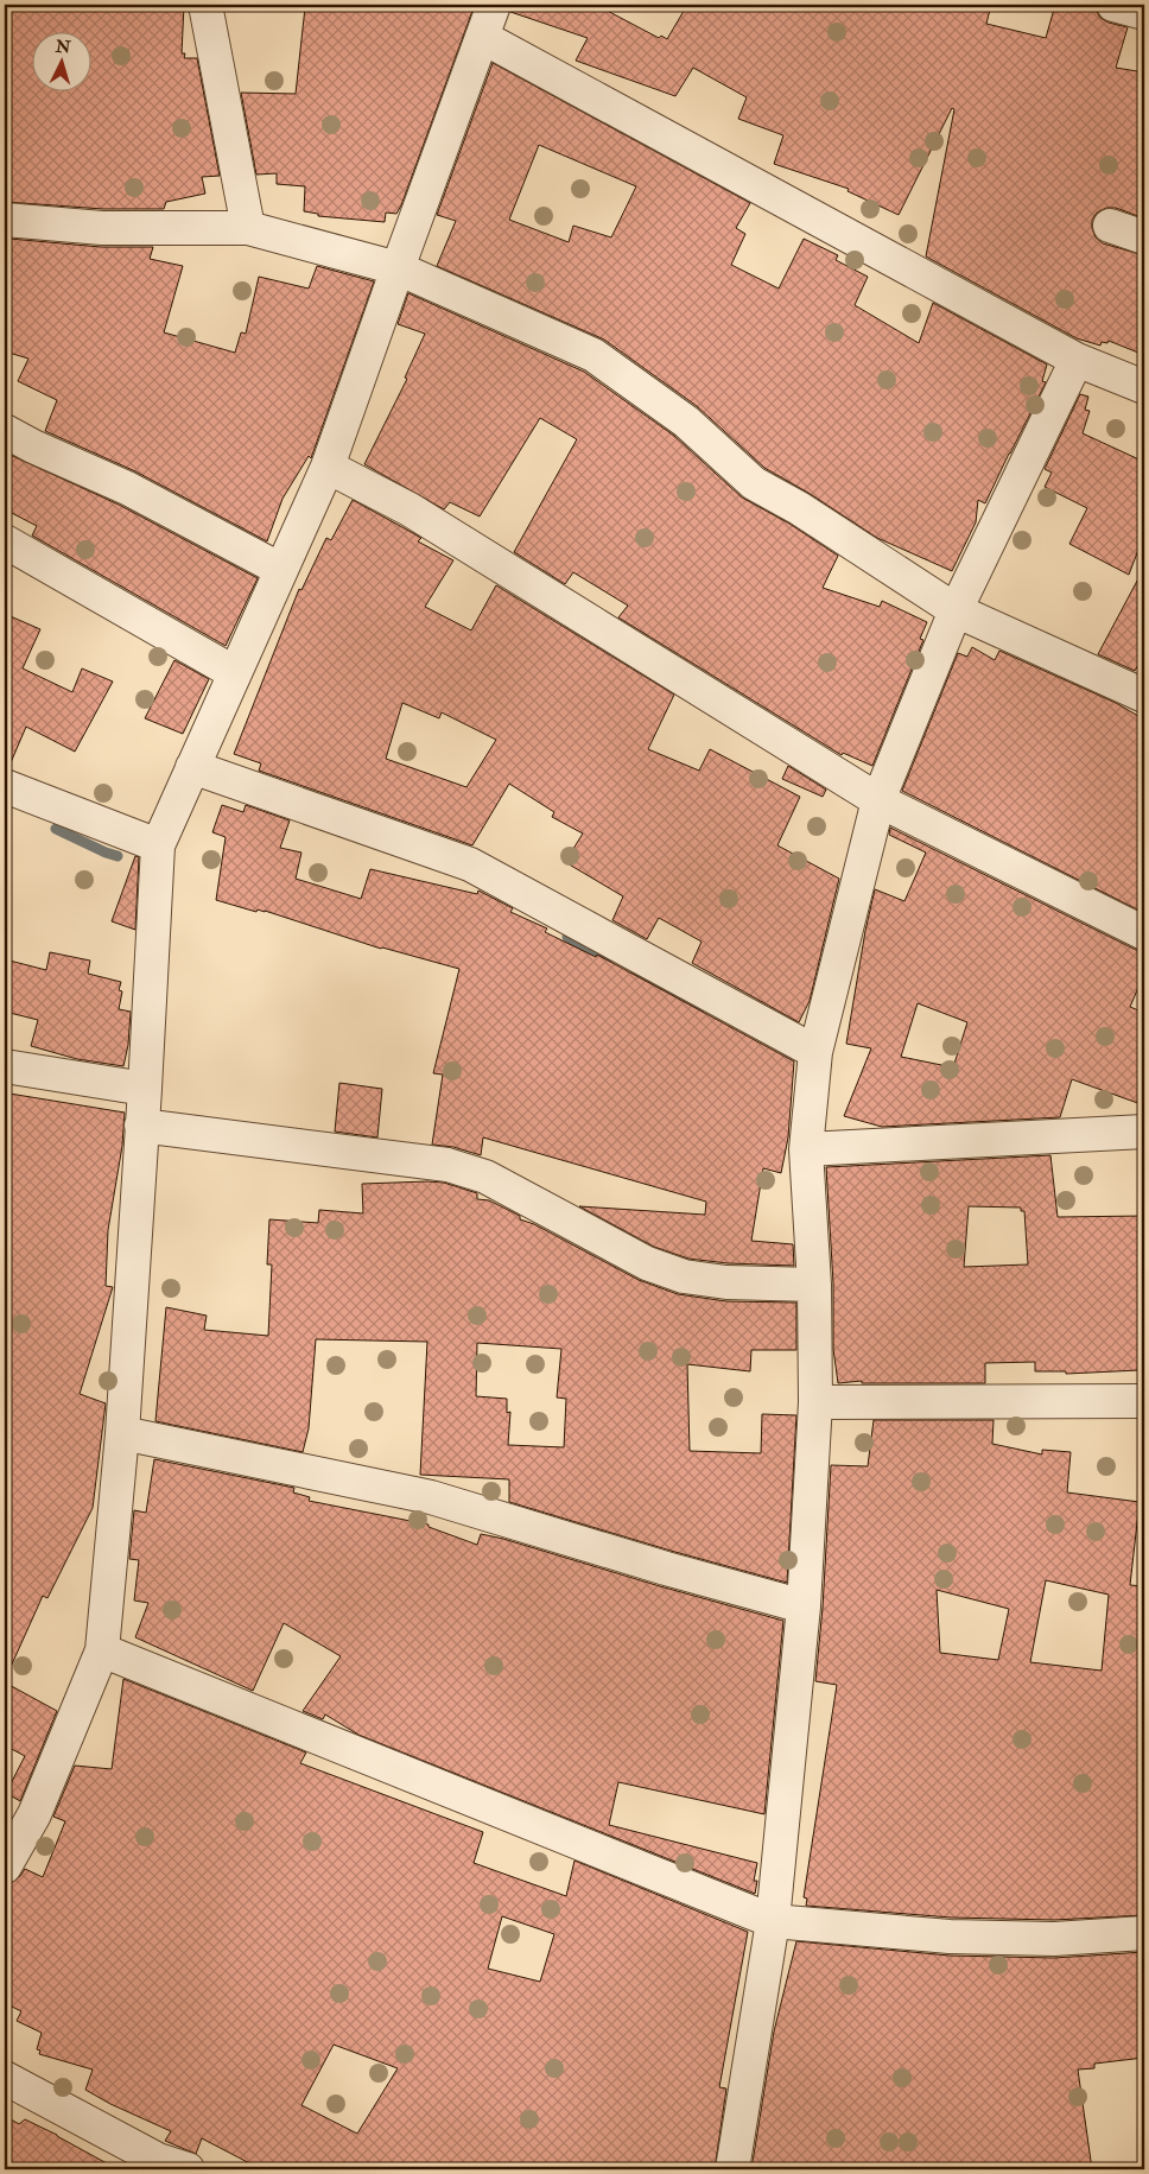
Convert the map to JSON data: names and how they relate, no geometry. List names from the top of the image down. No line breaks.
{"north":"top"}
